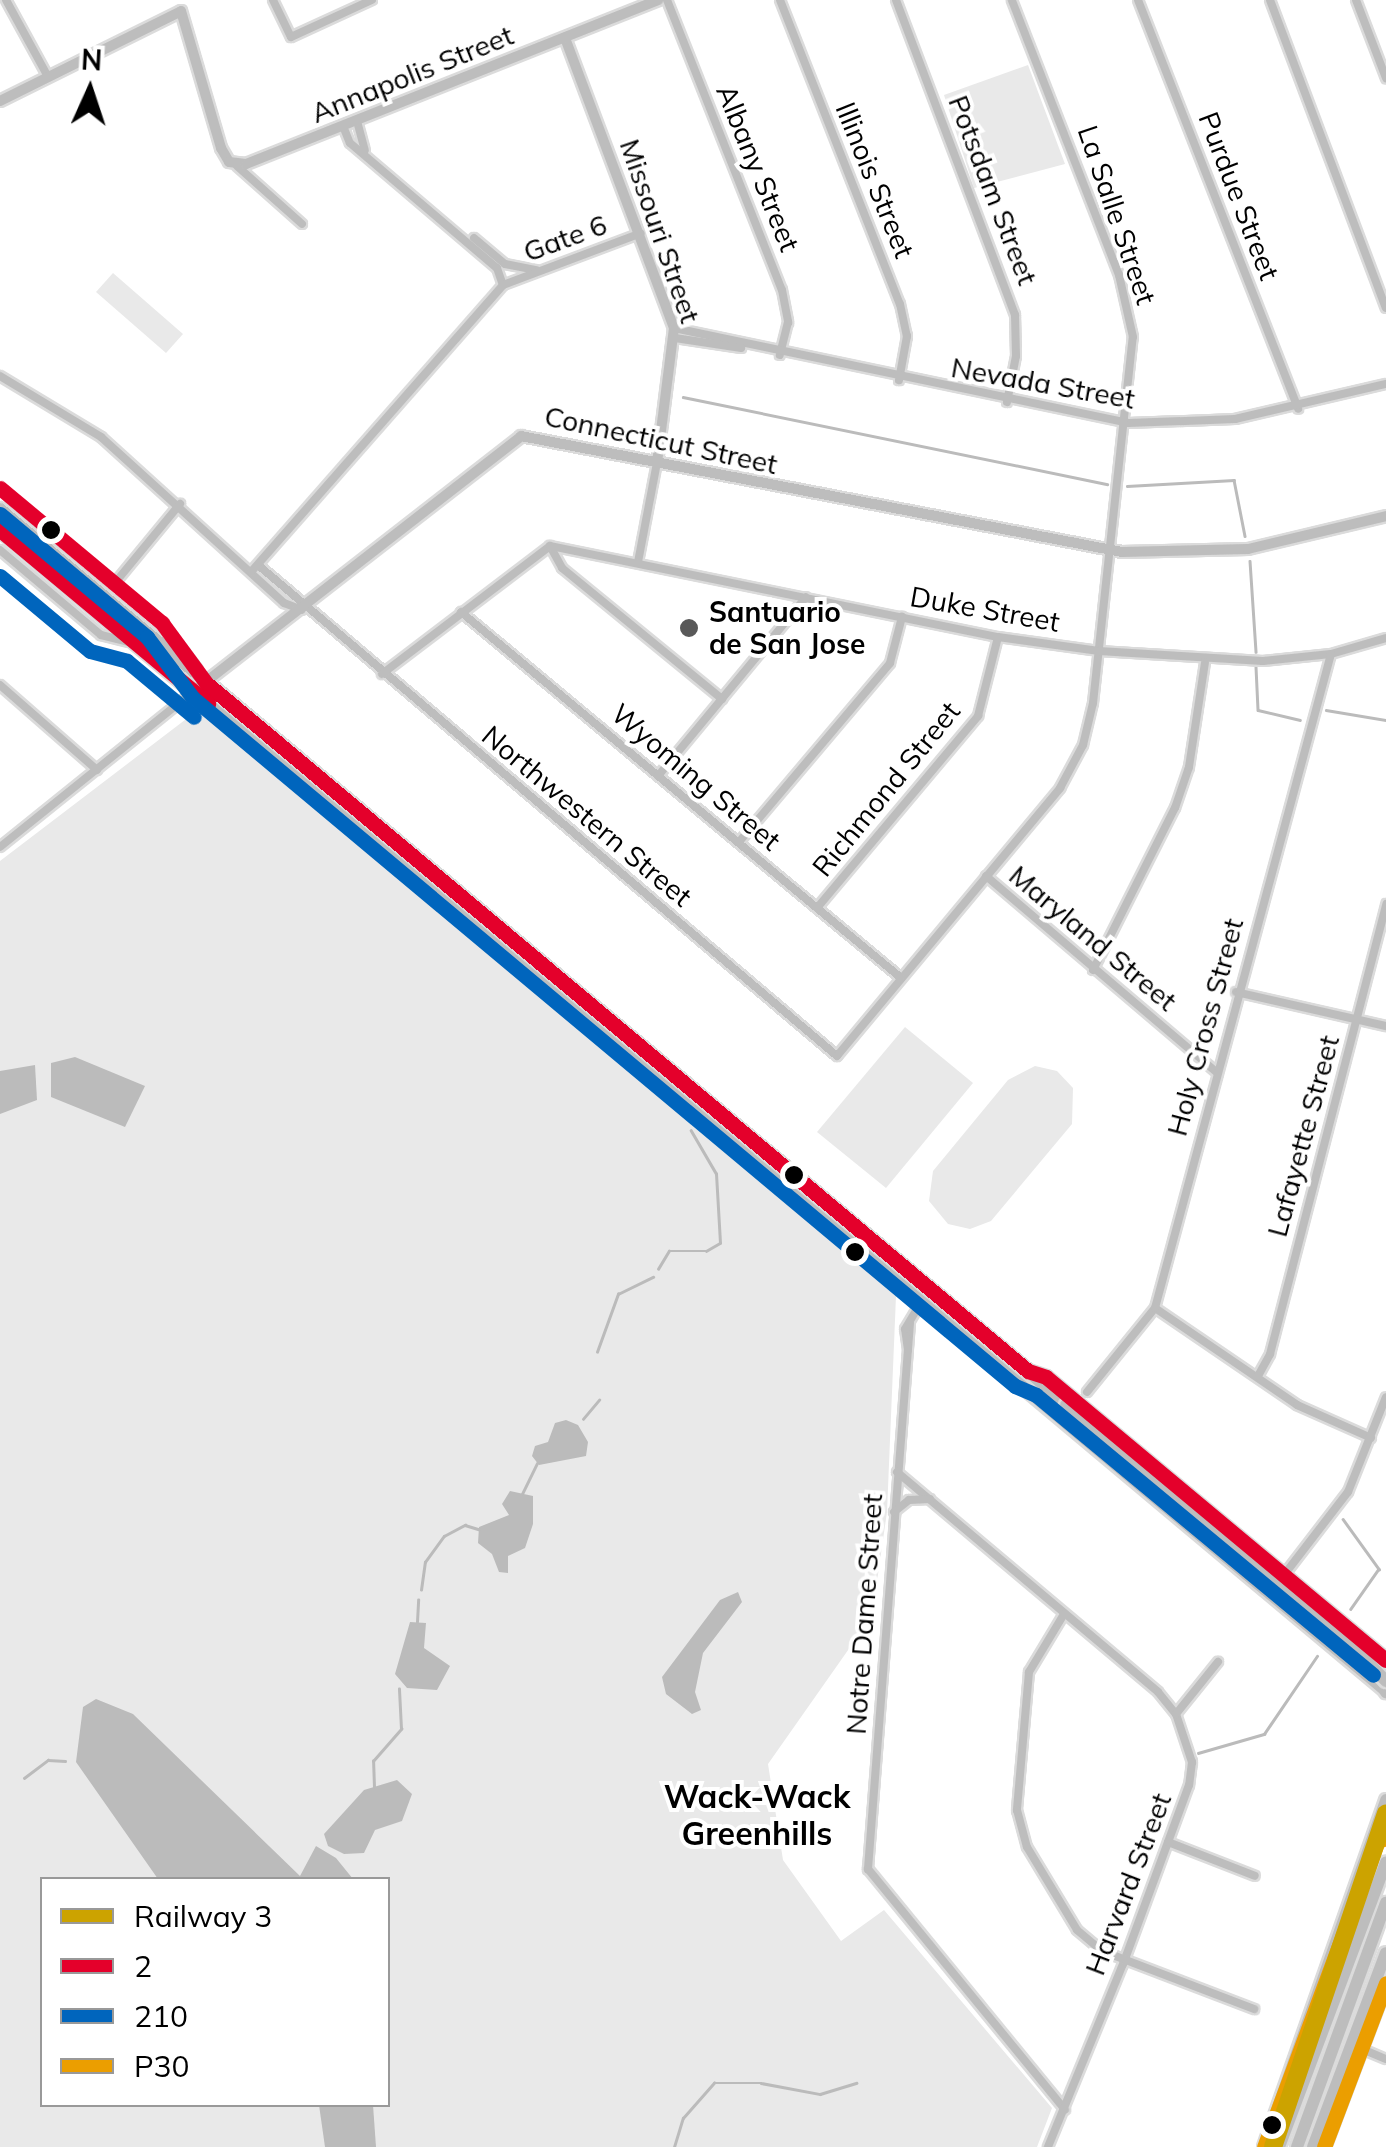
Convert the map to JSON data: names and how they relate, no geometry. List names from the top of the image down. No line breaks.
{"streets":{"street":["Annapolis Street","Albany Street","Illinois Street","Potsdam Street","Purdue Street","La Salle Street","Missouri Street","Gate 6","Nevada Street","Connecticut Street","Duke Street","Wyoming Street","Richmond Street","Northwestern Street","Maryland Street","Holy Cross Street","Lafayette Street","Notre Dame Street","Harvard Street"]},"crossings":[["Annapolis Street","Albany Street"],["Annapolis Street","Missouri Street"],["Albany Street","Nevada Street"],["Illinois Street","Nevada Street"],["Potsdam Street","Nevada Street"],["Purdue Street","Nevada Street"],["La Salle Street","Nevada Street"],["La Salle Street","Connecticut Street"],["La Salle Street","Duke Street"],["La Salle Street","Wyoming Street"],["La Salle Street","Northwestern Street"],["La Salle Street","Maryland Street"],["Missouri Street","Gate 6"],["Missouri Street","Nevada Street"],["Missouri Street","Connecticut Street"],["Missouri Street","Duke Street"],["Connecticut Street","Northwestern Street"],["Duke Street","Richmond Street"],["Duke Street","Holy Cross Street"],["Wyoming Street","Richmond Street"],["Maryland Street","Holy Cross Street"],["Notre Dame Street","Harvard Street"]],"districts":["Wack-Wack Greenhills"],"places":["Santuario de San Jose"],"lines":["transit line 2","transit line 210","rail line 3","transit line P30"],"legend":["Railway 3","2","210","P30"],"north":"top"}
